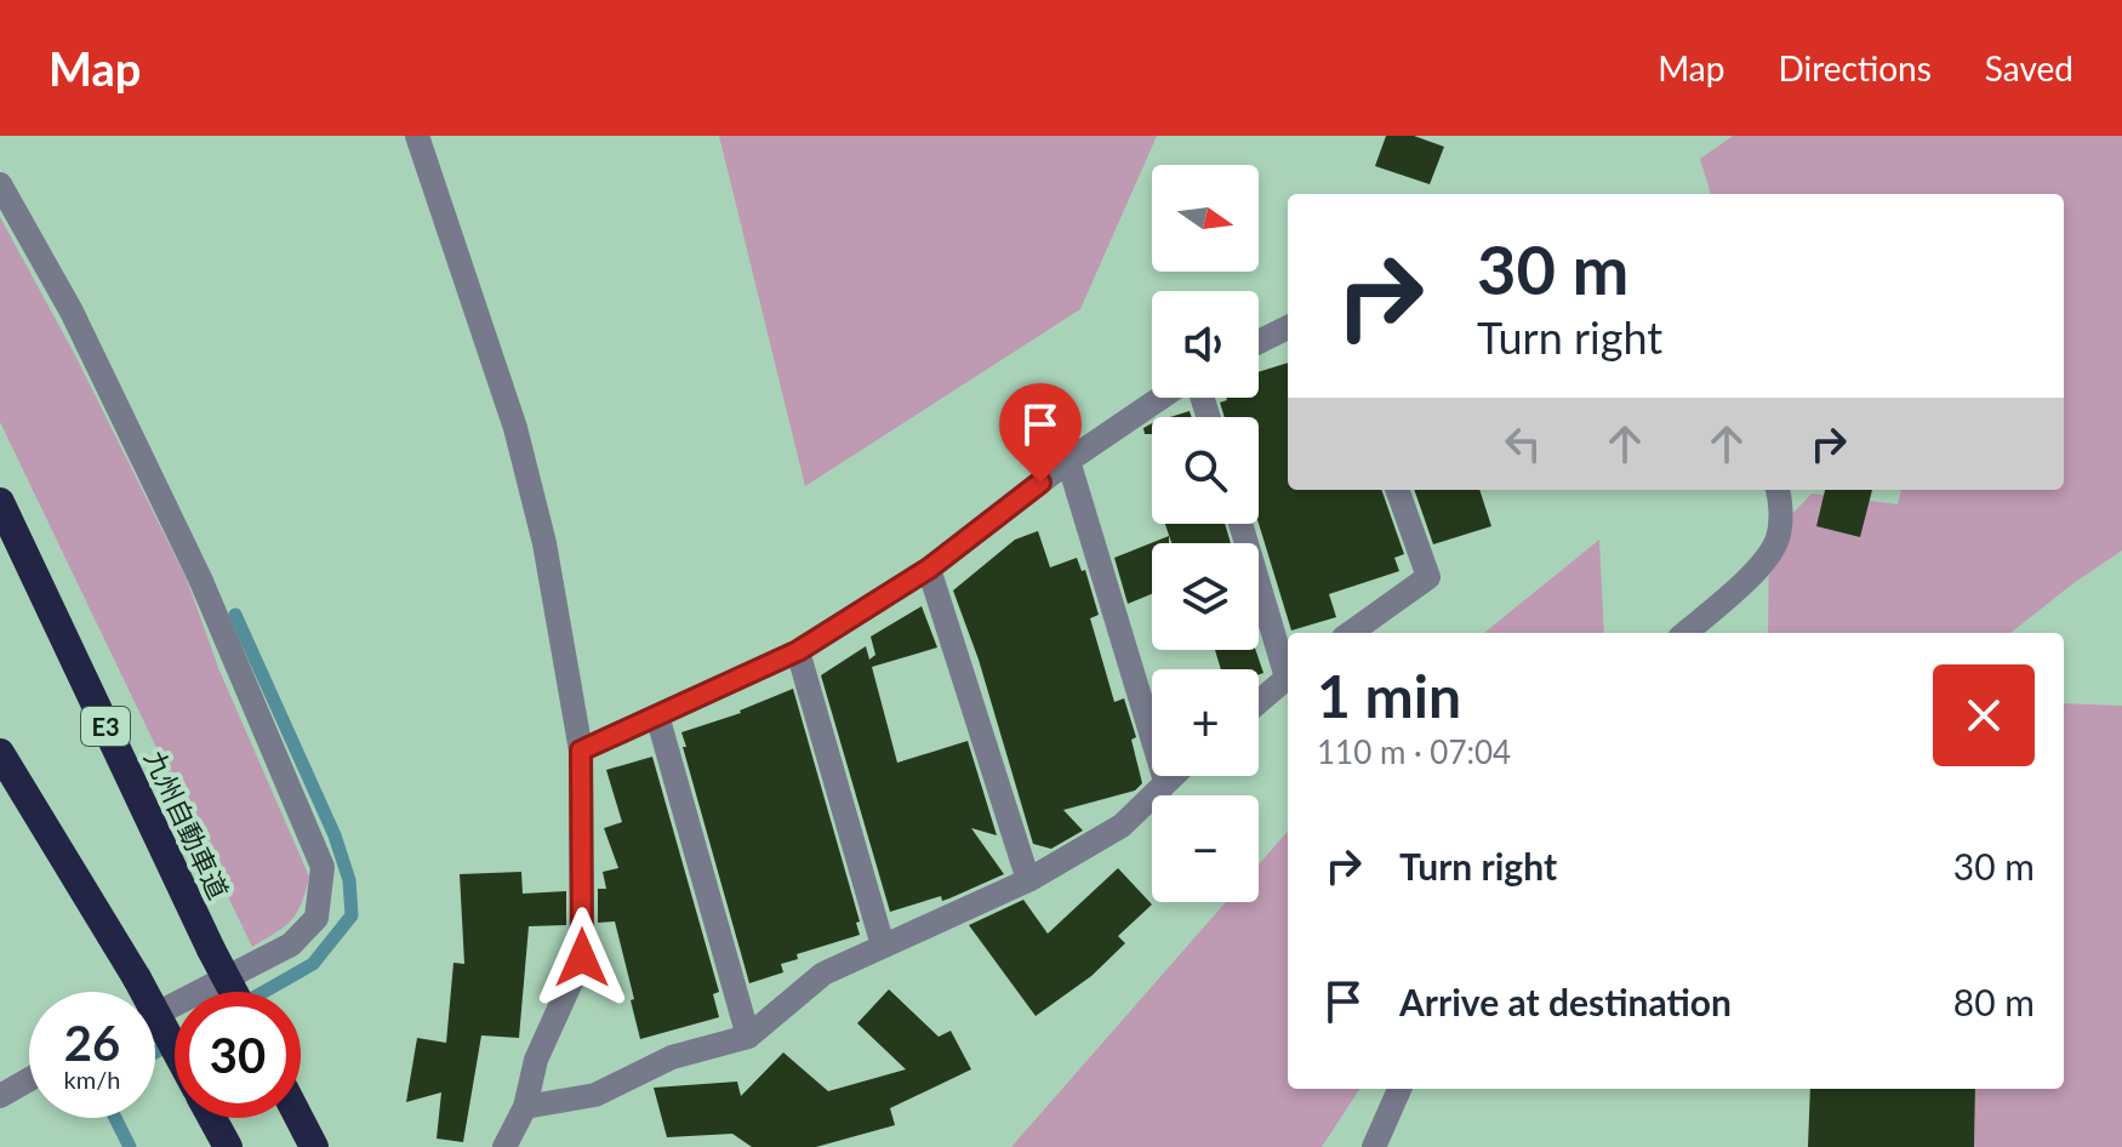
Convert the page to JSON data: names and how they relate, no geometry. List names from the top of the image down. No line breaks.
{"streets":{"highway":["E3","九州自動車道"]},"north":"right","page":{"header":"Map","nav":["Map","Directions","Saved"],"map_buttons":["+","−"],"turn":["30 m","Turn right"],"heading":["1 min","110 m · 07:04"],"list":[{"name":"Turn right","value":"30 m"},{"name":"Arrive at destination","value":"80 m"}],"speed":"26 km/h","limit":"30"}}
